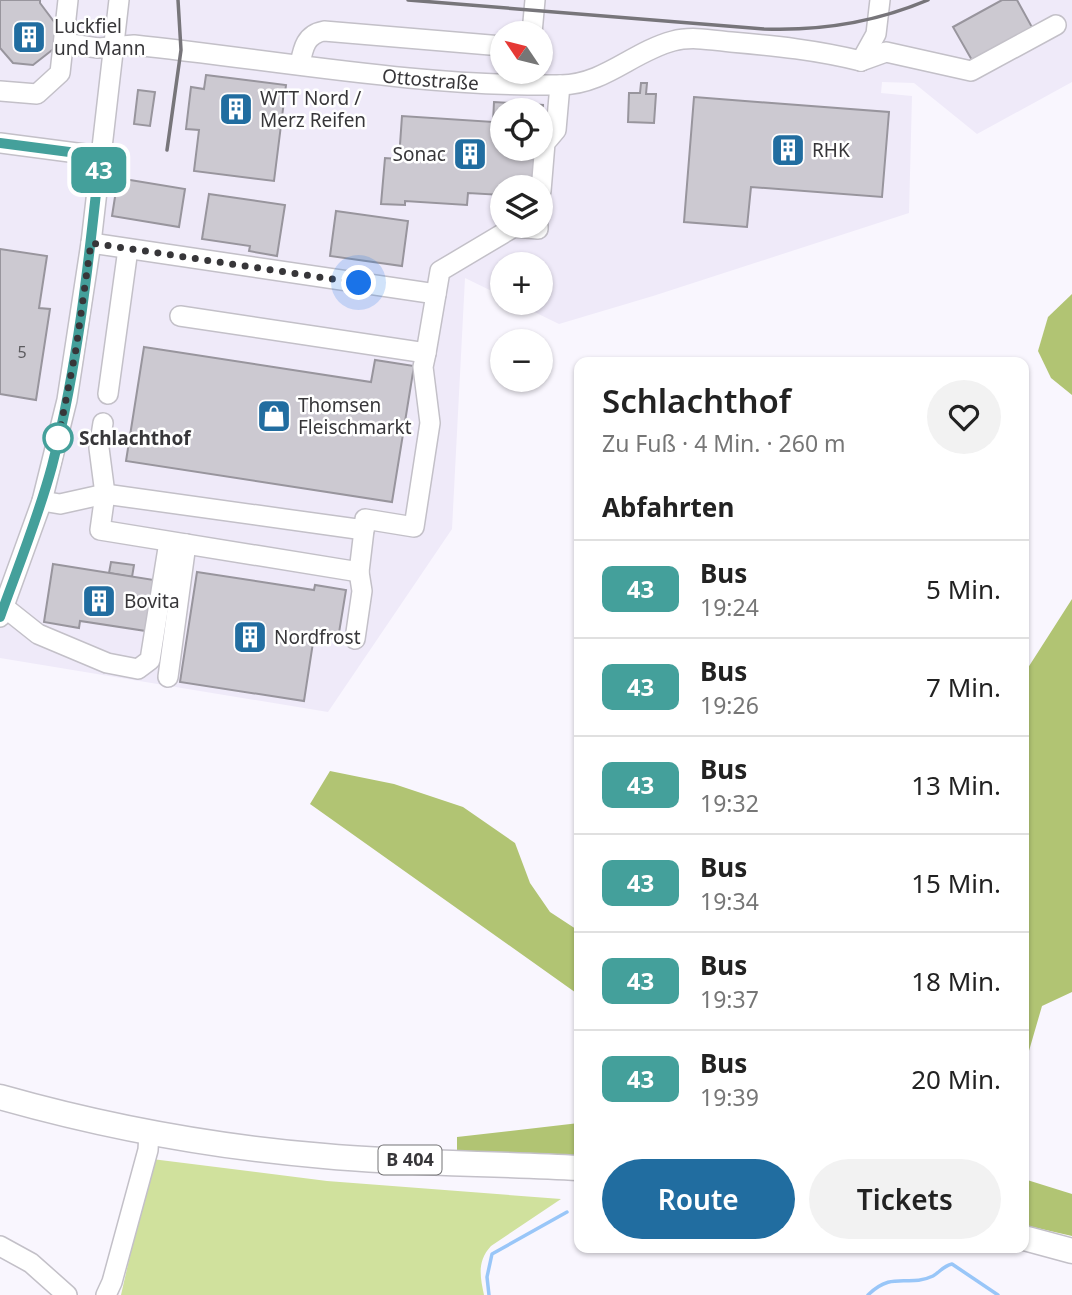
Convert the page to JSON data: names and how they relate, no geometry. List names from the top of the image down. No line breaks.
{"streets":{"main road":["B 404"],"street":["Ottostraße"]},"places":{"building":["Luckfiel und Mann","WTT Nord / Merz Reifen","RHK","Sonac","Bovita","Nordfrost"],"shop":["Thomsen Fleischmarkt"],"other":["Schlachthof"]},"lines":["bus line 43"],"house_numbers":["5"],"north":"top left","page":{"on_map":"43","map_buttons":["+","−"],"heading":[["Schlachthof","Zu Fuß · 4 Min. · 260 m"],"Abfahrten"],"list":[{"mark":"43","name":"Bus","note":"19:24","value":"5 Min."},{"mark":"43","name":"Bus","note":"19:26","value":"7 Min."},{"mark":"43","name":"Bus","note":"19:32","value":"13 Min."},{"mark":"43","name":"Bus","note":"19:34","value":"15 Min."},{"mark":"43","name":"Bus","note":"19:37","value":"18 Min."},{"mark":"43","name":"Bus","note":"19:39","value":"20 Min."}],"buttons":["Route","Tickets"]}}
